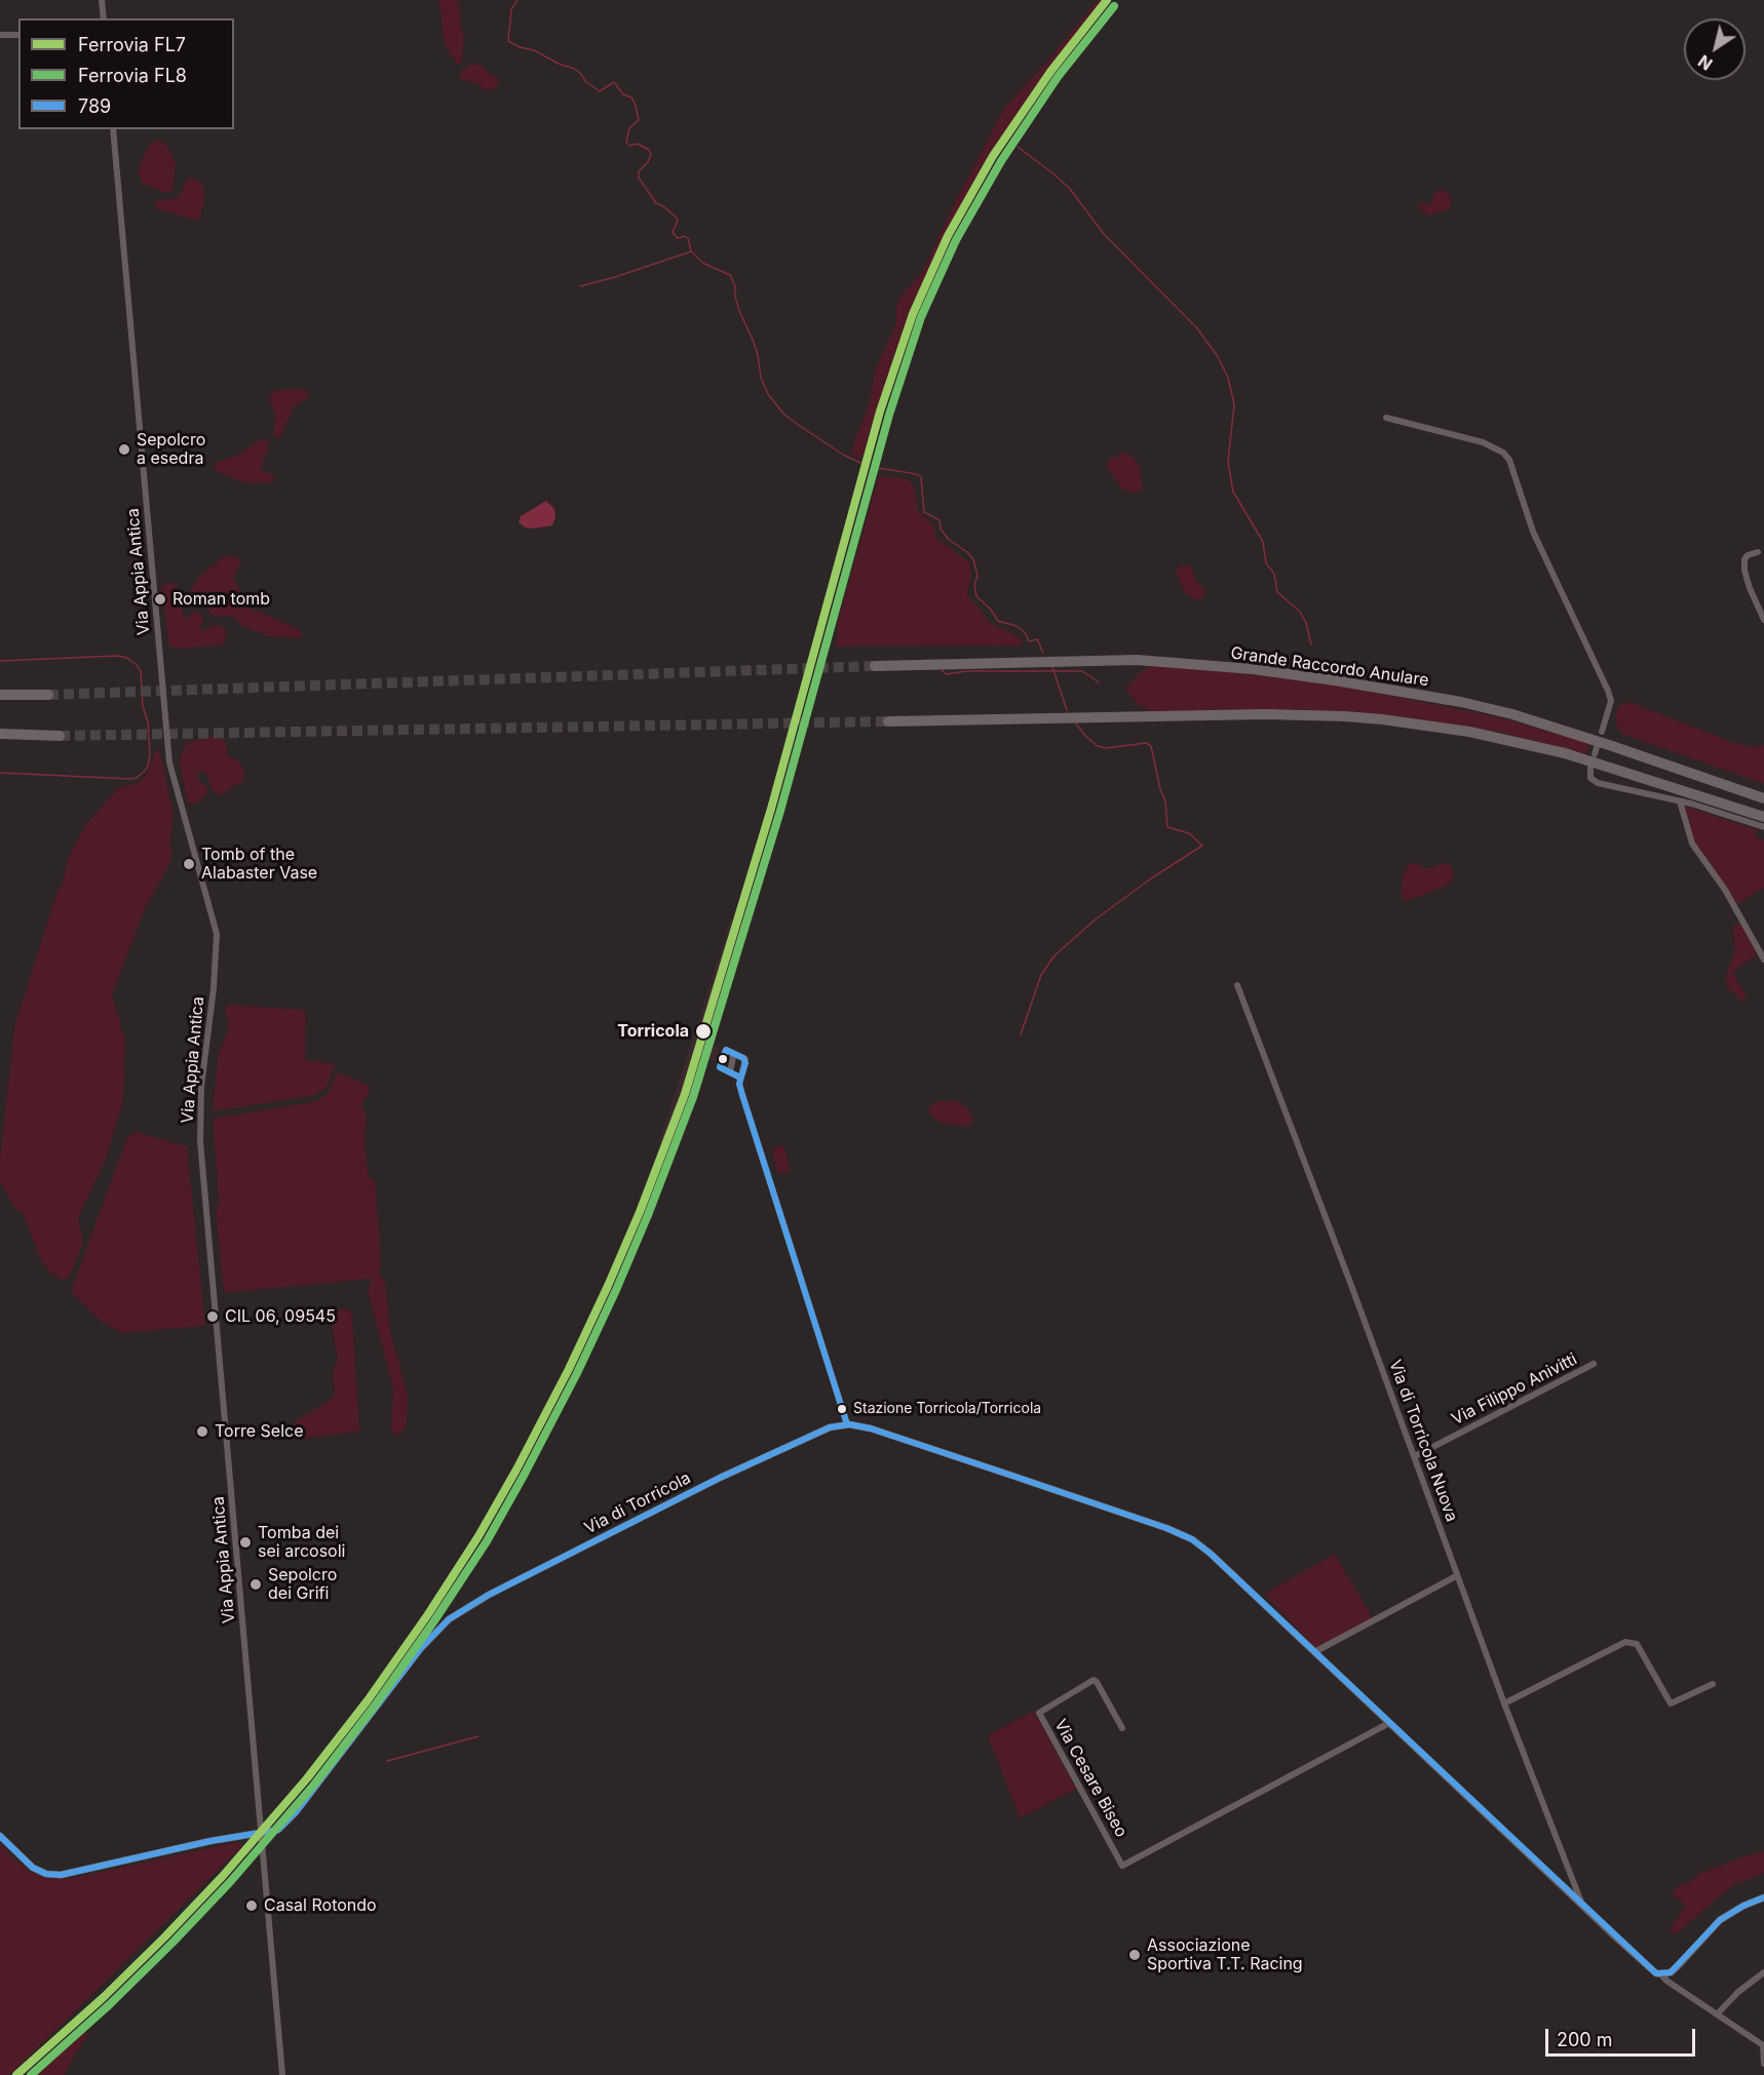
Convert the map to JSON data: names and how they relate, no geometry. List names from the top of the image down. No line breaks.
{"streets":{"highway":["Grande Raccordo Anulare"],"street":["Via Appia Antica","Via Filippo Anivitti","Via di Torricola Nuova","Via di Torricola","Via Cesare Biseo"]},"crossings":[["Via Appia Antica","Via di Torricola"],["Via Filippo Anivitti","Via di Torricola Nuova"],["Via di Torricola Nuova","Via di Torricola"],["Via di Torricola","Via Cesare Biseo"]],"places":["Sepolcro a esedra","Roman tomb","Tomb of the Alabaster Vase","Torricola","CIL 06, 09545","Stazione Torricola/Torricola","Torre Selce","Tomba dei sei arcosoli","Sepolcro dei Grifi","Casal Rotondo","Associazione Sportiva T.T. Racing"],"lines":["rail line FL7","rail line FL8","transit line 789"],"legend":["Ferrovia FL7","Ferrovia FL8","789"],"scale_bar":"200 m","north":"bottom left"}
